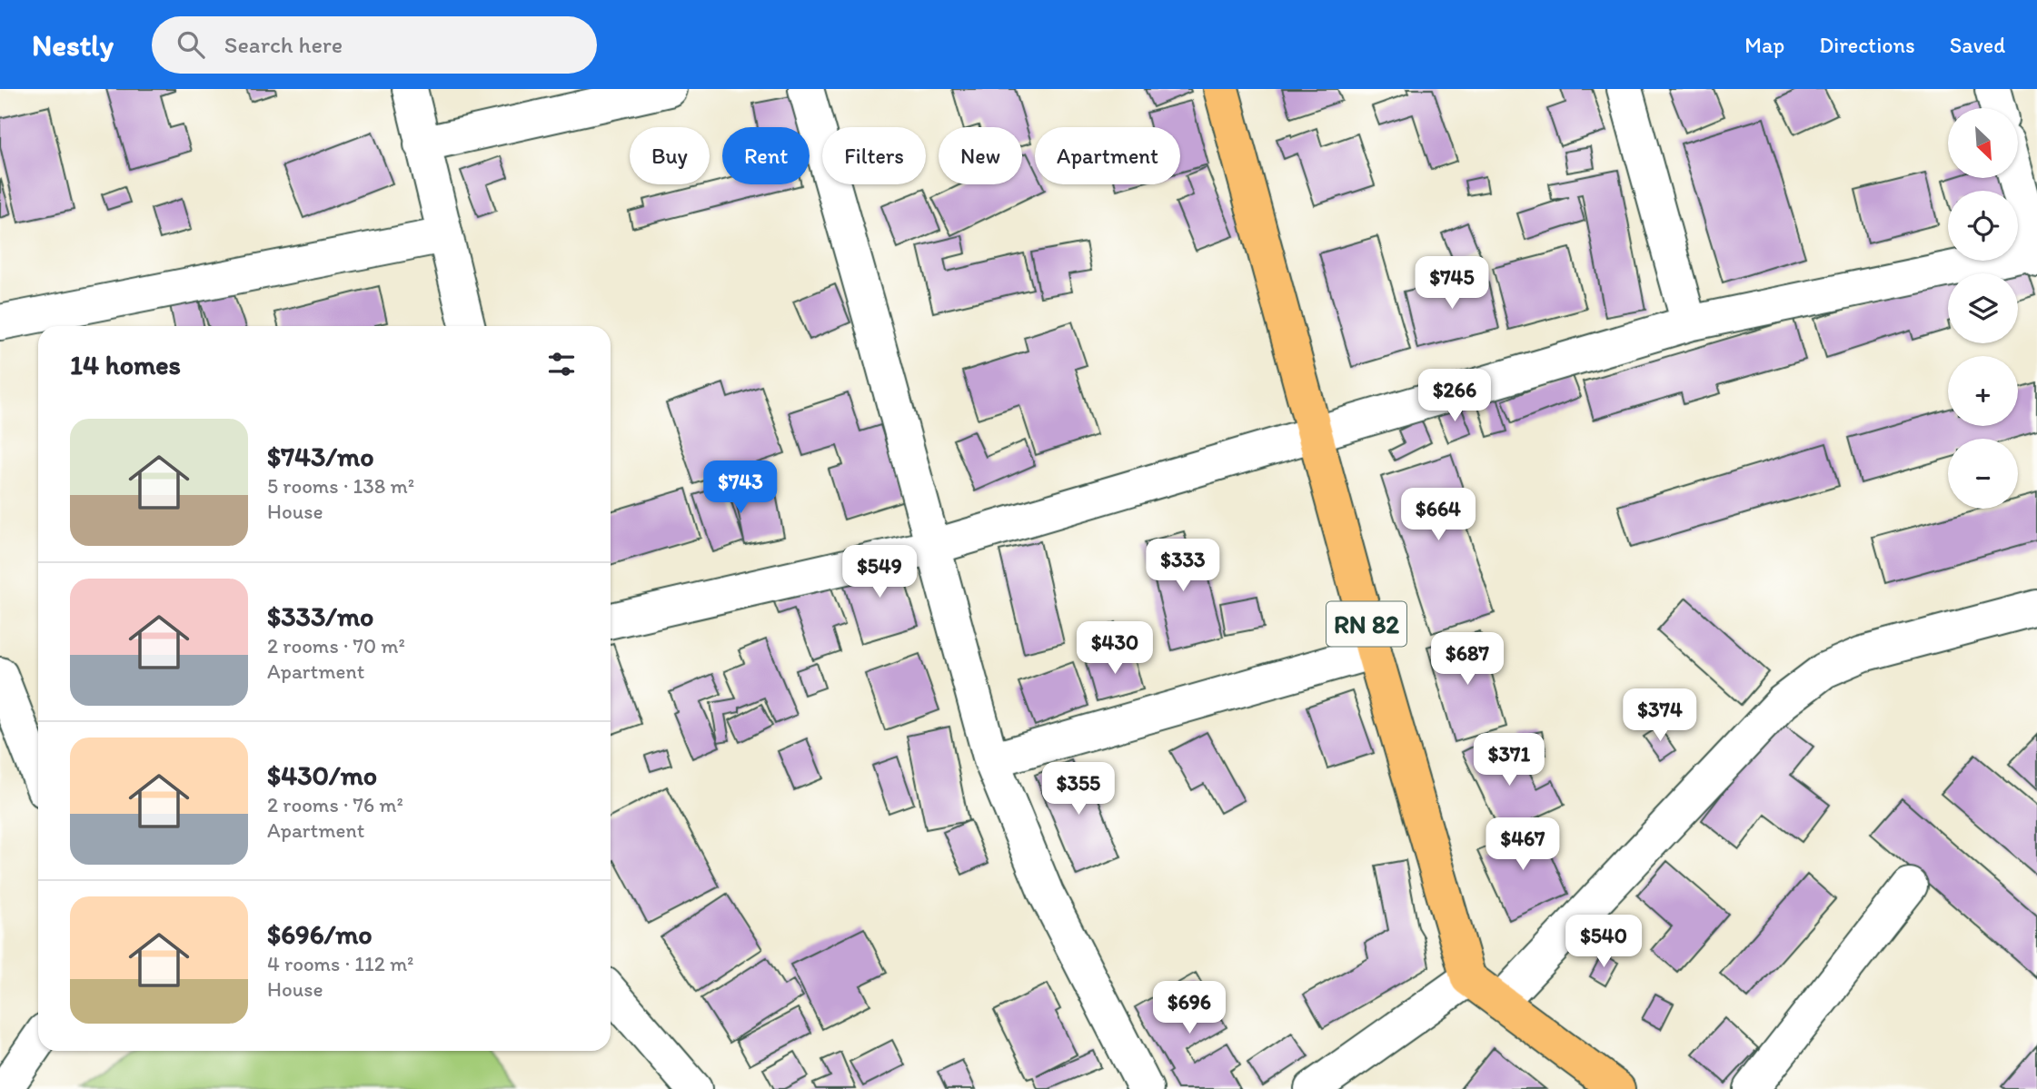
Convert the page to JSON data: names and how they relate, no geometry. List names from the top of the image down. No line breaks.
{"streets":{"main road":["RN 82"]},"north":"bottom right","page":{"header":"Nestly","search":"Search here","nav":["Map","Directions","Saved"],"map_buttons":["+","−"],"chip":["Buy","Rent","Filters","New","Apartment"],"price":["$745","$266","$743","$664","$333","$549","$430","$687","$374","$371","$355","$467","$540","$696"],"heading":"14 homes","list":[{"name":"$743/mo","note":"5 rooms · 138 m² · House"},{"name":"$333/mo","note":"2 rooms · 70 m² · Apartment"},{"name":"$430/mo","note":"2 rooms · 76 m² · Apartment"},{"name":"$696/mo","note":"4 rooms · 112 m² · House"}]}}
